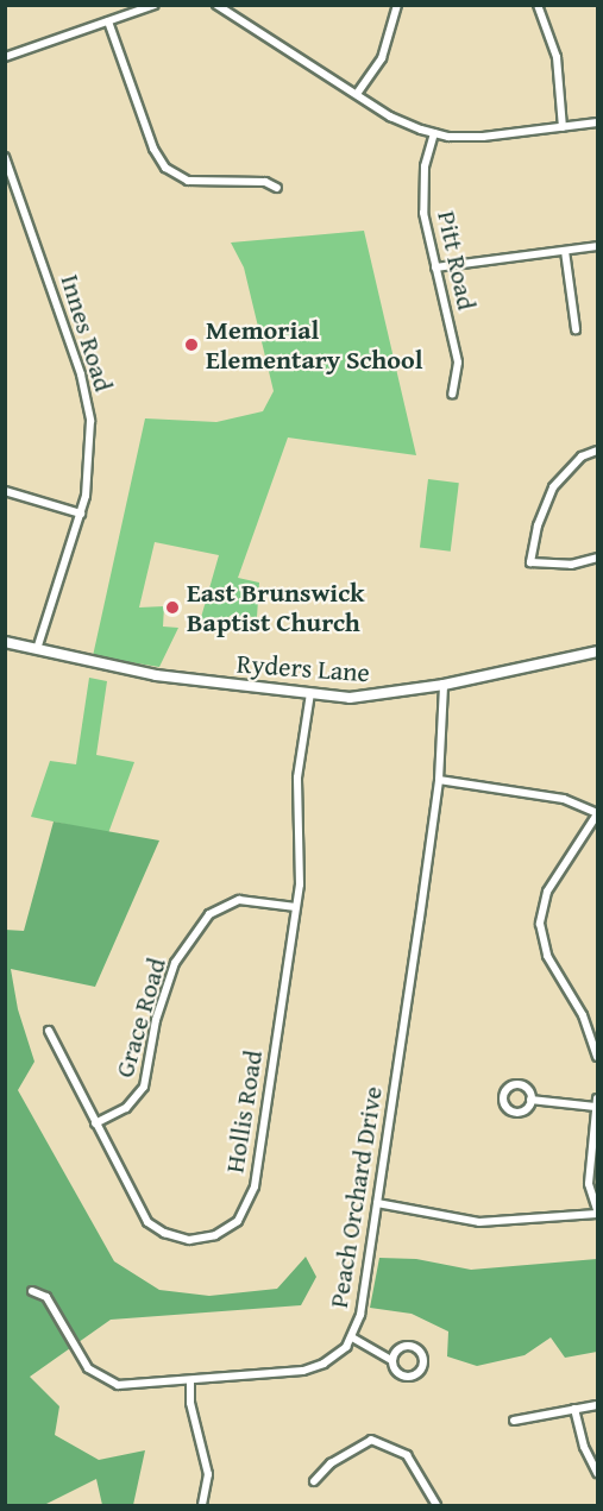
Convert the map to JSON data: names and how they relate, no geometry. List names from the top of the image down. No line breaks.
{"streets":{"main road":["Ryders Lane"],"street":["Pitt Road","Innes Road","Grace Road","Hollis Road","Peach Orchard Drive"]},"crossings":[["Innes Road","Ryders Lane"],["Ryders Lane","Hollis Road"],["Ryders Lane","Peach Orchard Drive"],["Grace Road","Hollis Road"]],"places":["Memorial Elementary School","East Brunswick Baptist Church"]}
